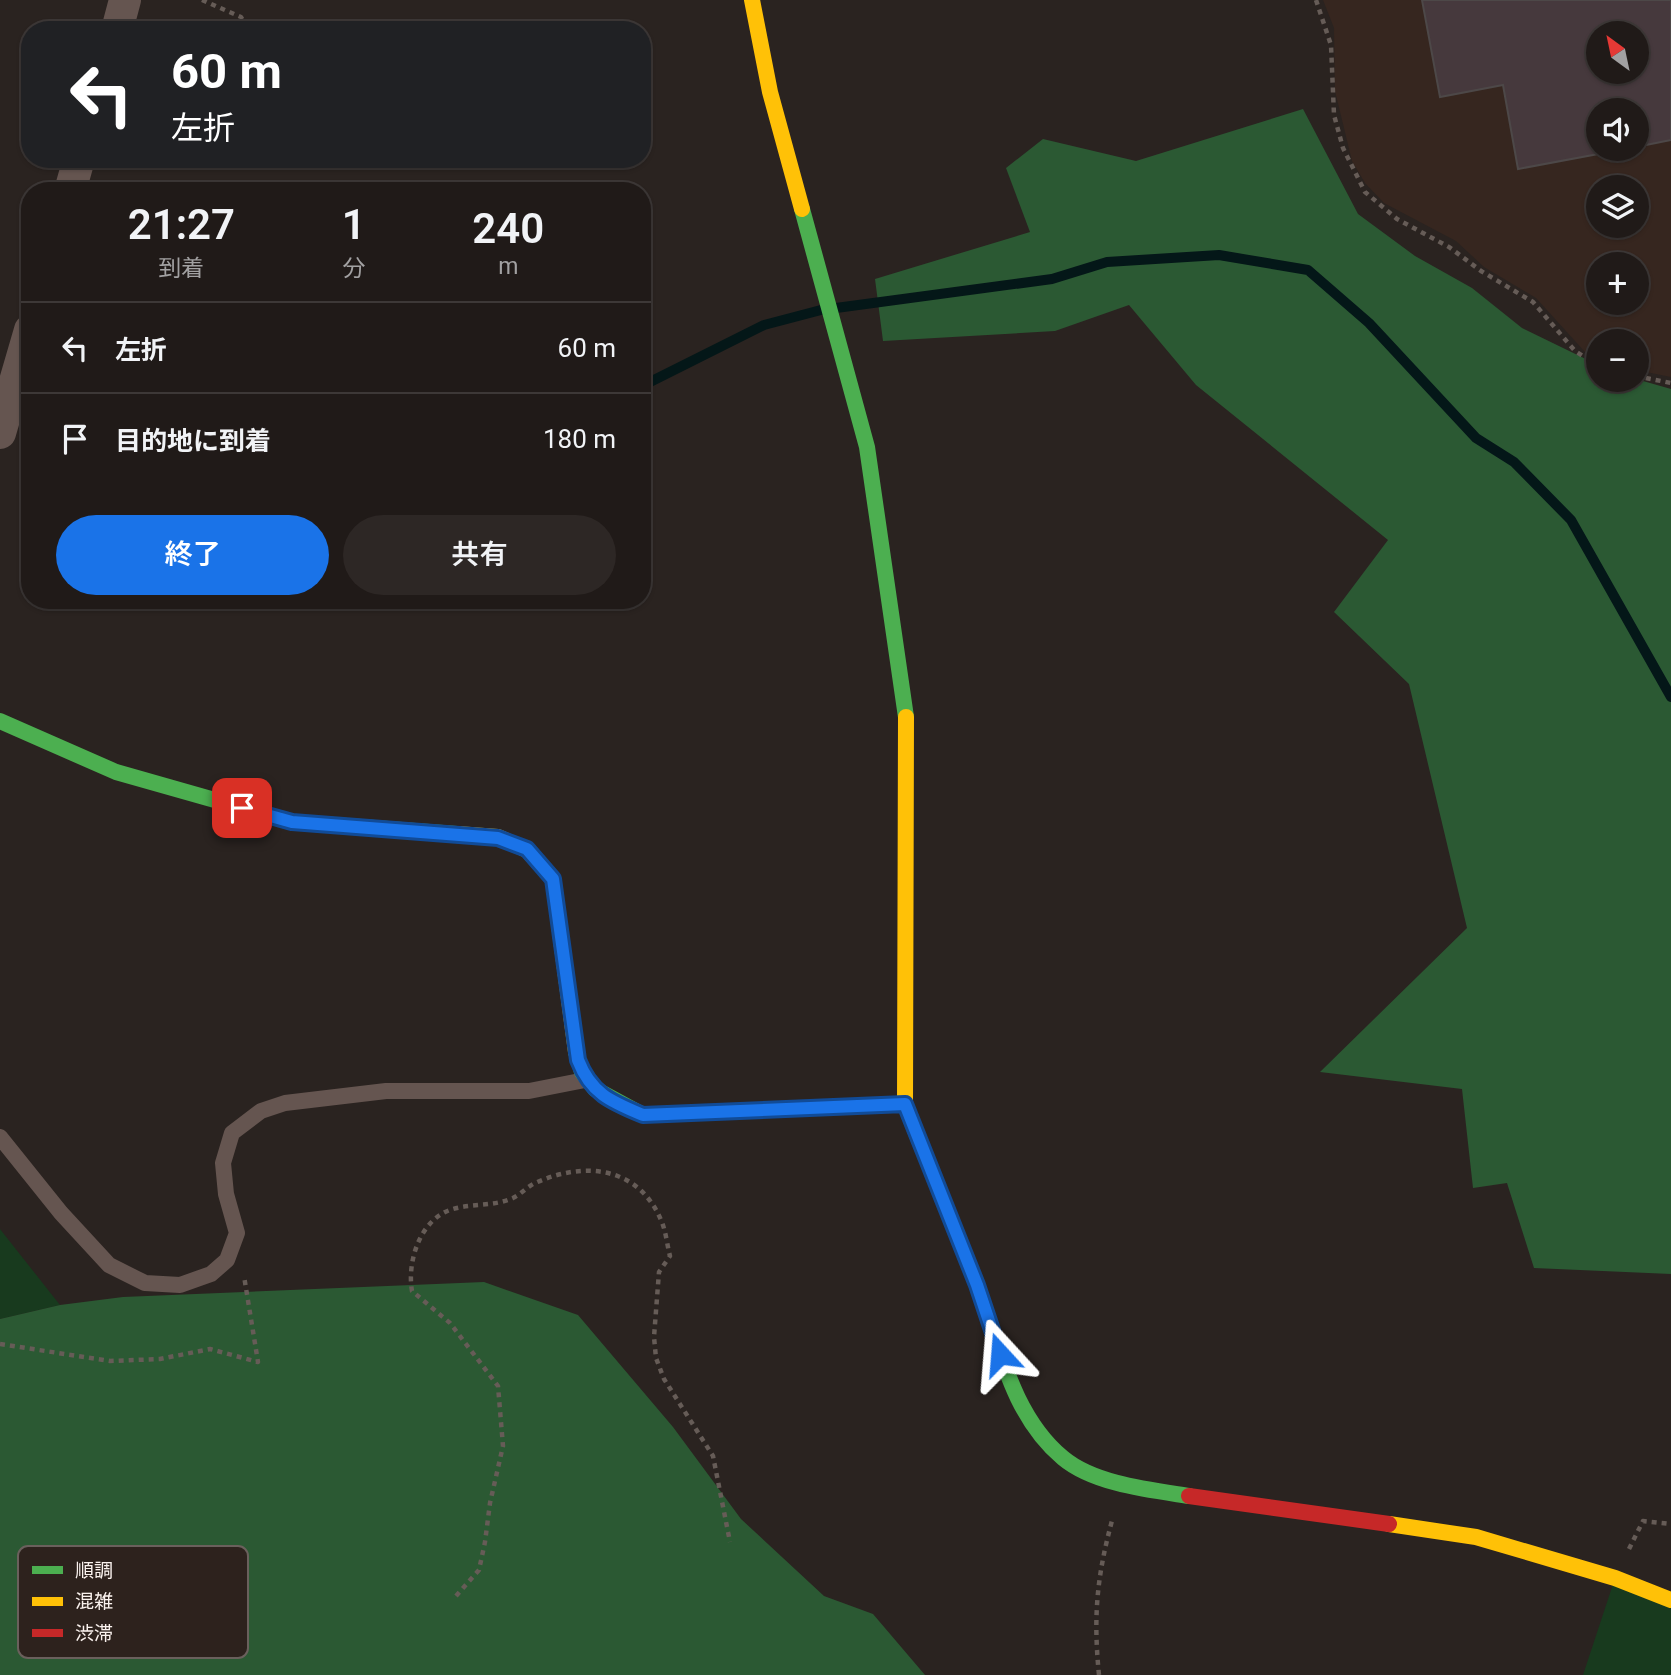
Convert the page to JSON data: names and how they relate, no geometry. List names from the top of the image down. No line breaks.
{"legend":["順調","混雑","渋滞"],"north":"top left","page":{"map_buttons":["+","−"],"turn":["60 m","左折"],"eta":["21:27","到着","1","分","240","m"],"list":[{"name":"左折","value":"60 m"},{"name":"目的地に到着","value":"180 m"}],"buttons":["終了","共有"]}}
